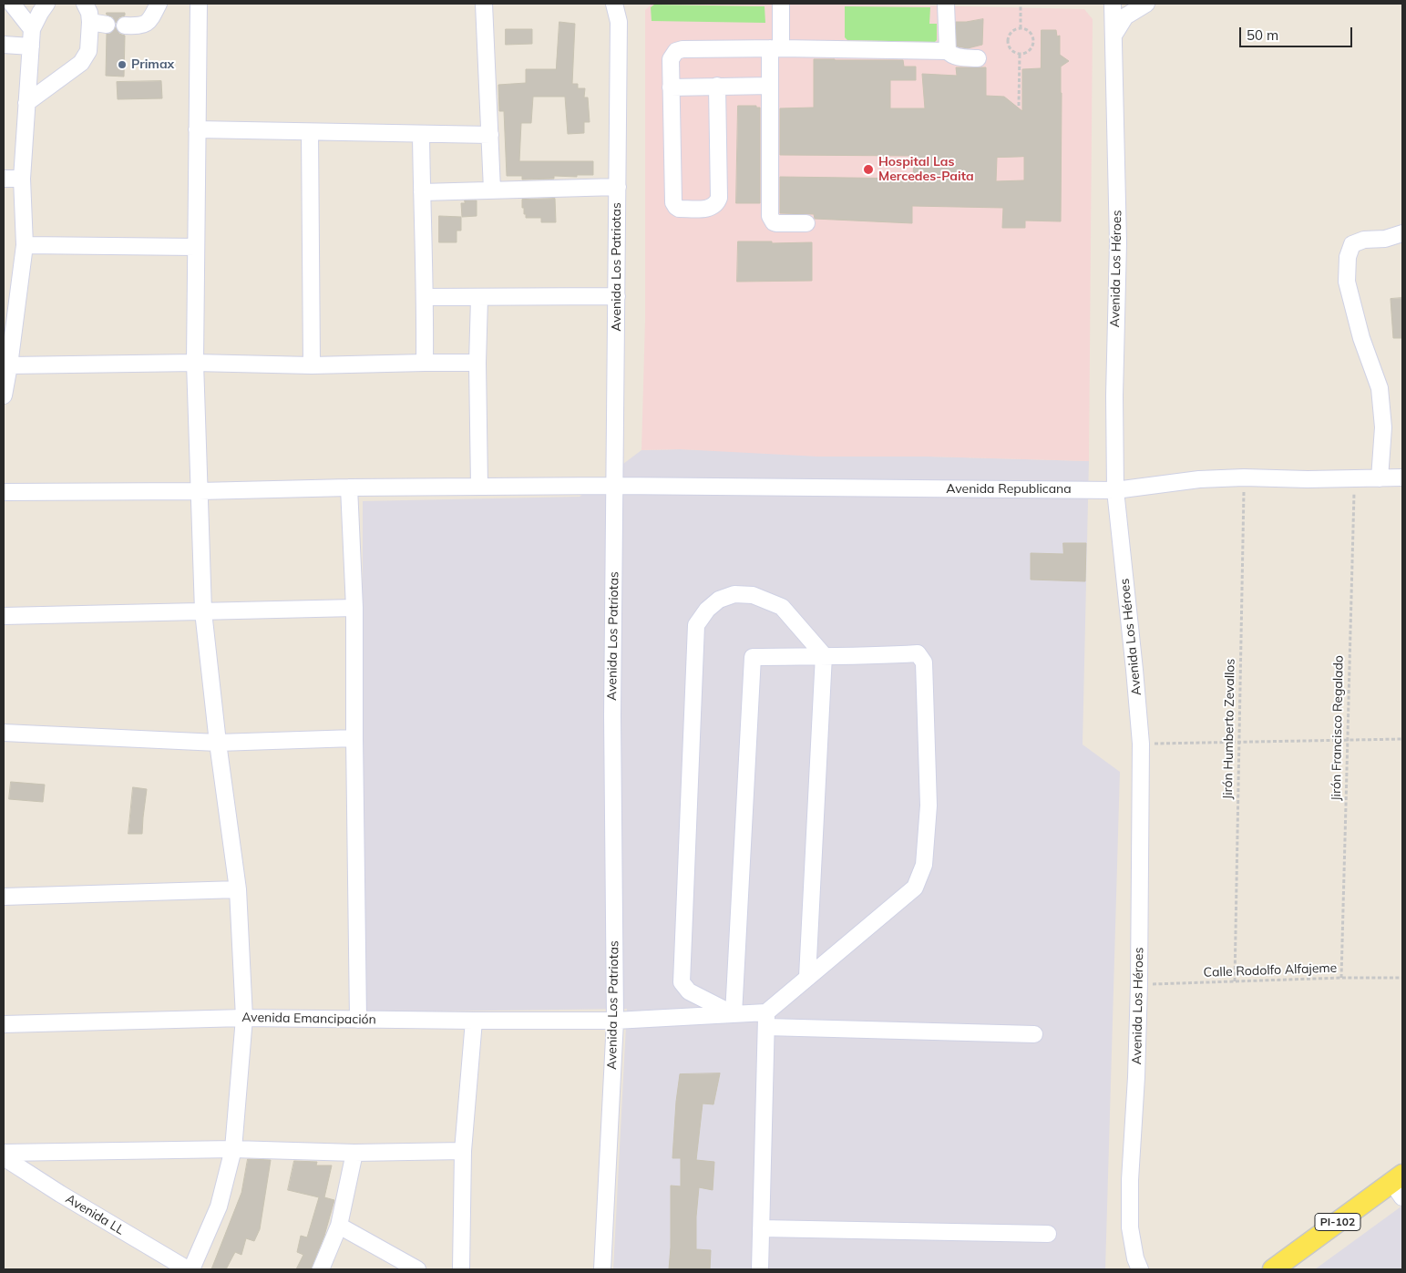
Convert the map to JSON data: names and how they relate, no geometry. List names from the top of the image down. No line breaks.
{"streets":{"main road":["PI-102"],"street":["Avenida Los Patriotas","Avenida Los Héroes","Avenida Republicana","Avenida Emancipación","Avenida LL"],"path":["Jirón Francisco Regalado","Jirón Humberto Zevallos","Calle Rodolfo Alfajeme"]},"crossings":[["Avenida Los Patriotas","Avenida Republicana"],["Avenida Los Patriotas","Avenida Emancipación"],["Avenida Los Héroes","Avenida Republicana"],["Avenida Los Héroes","Calle Rodolfo Alfajeme"],["Avenida Republicana","Jirón Francisco Regalado"],["Avenida Republicana","Jirón Humberto Zevallos"],["Jirón Francisco Regalado","Calle Rodolfo Alfajeme"],["Jirón Humberto Zevallos","Calle Rodolfo Alfajeme"]],"places":["Primax","Hospital Las Mercedes-Paita"],"scale_bar":"50 m"}
